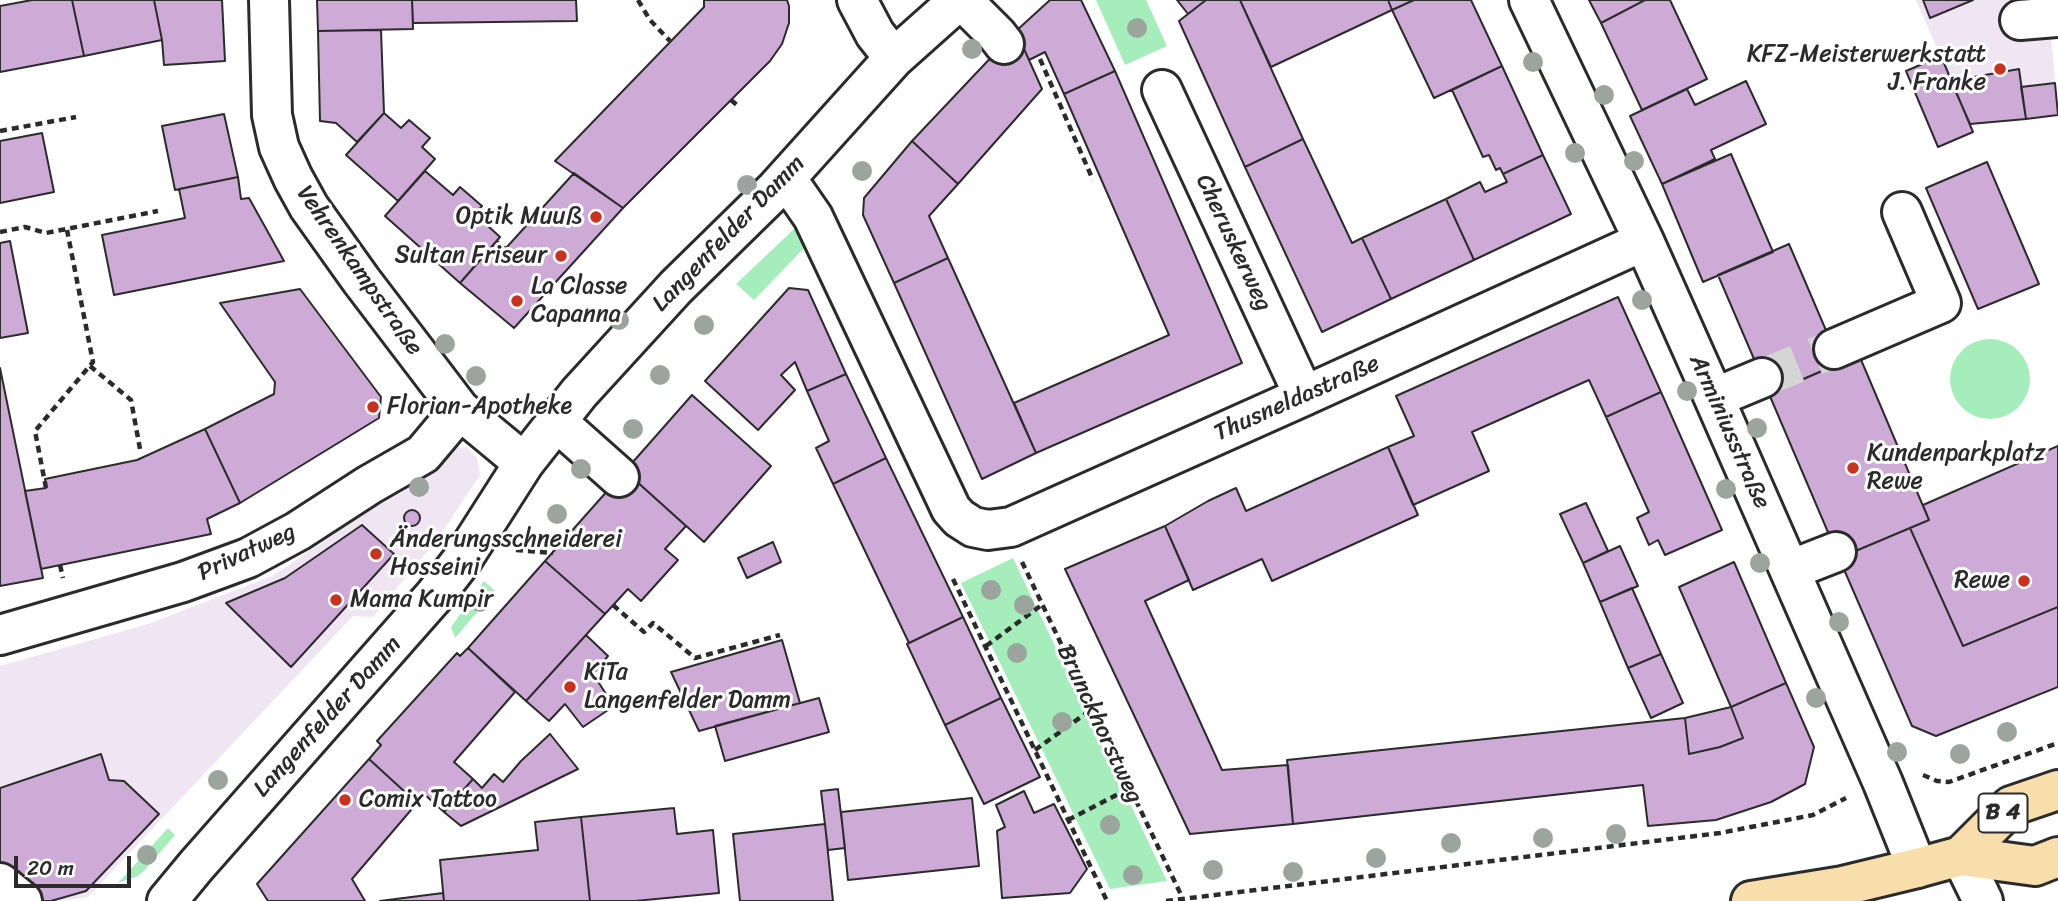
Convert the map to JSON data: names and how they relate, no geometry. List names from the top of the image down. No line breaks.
{"streets":{"main road":["B 4"],"street":["Langenfelder Damm","Cheruskerweg","Vehrenkampstraße","Thusneldastraße","Arminiusstraße","Privatweg"],"path":["Brunckhorstweg"]},"crossings":[["Langenfelder Damm","Vehrenkampstraße"],["Langenfelder Damm","Thusneldastraße"],["Cheruskerweg","Thusneldastraße"],["Vehrenkampstraße","Privatweg"],["Thusneldastraße","Arminiusstraße"],["Arminiusstraße","B 4"]],"places":["KFZ-Meisterwerkstatt J. Franke","Optik Muuß","Sultan Friseur","La Classe Capanna","Florian-Apotheke","Kundenparkplatz Rewe","Änderungsschneiderei Hosseini","Rewe","Mama Kumpir","KiTa Langenfelder Damm","Comix Tattoo"],"scale_bar":"20 m"}
